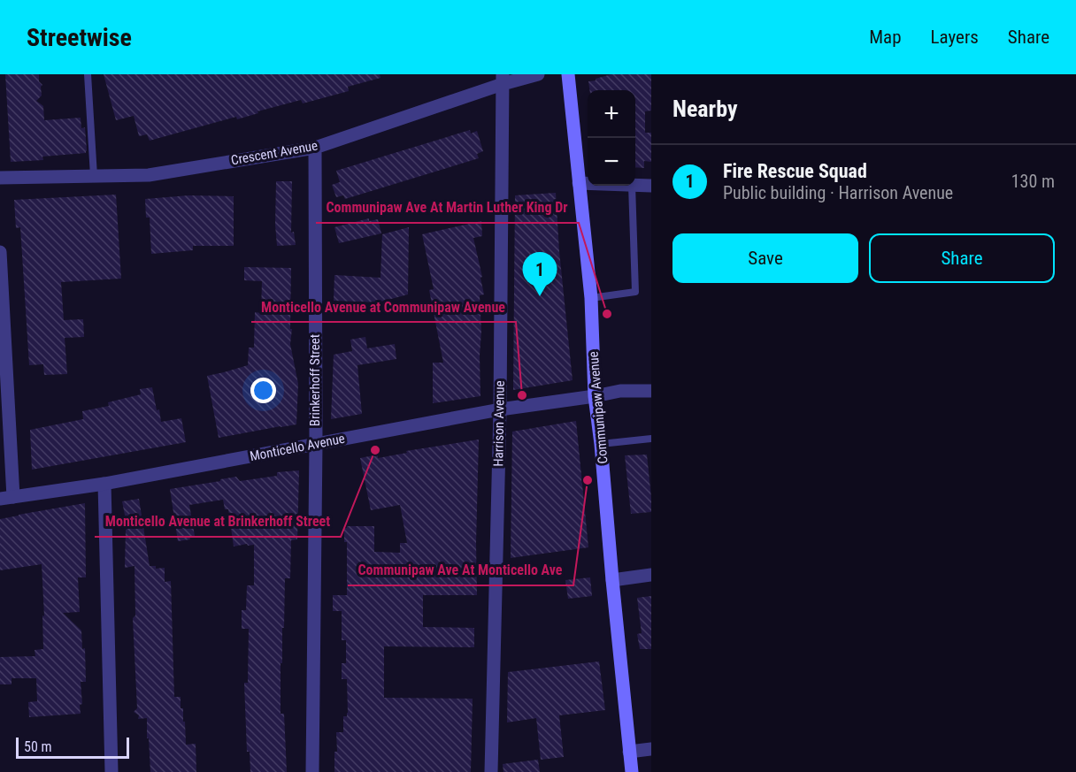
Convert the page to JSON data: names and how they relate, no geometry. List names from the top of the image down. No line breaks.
{"streets":{"main road":["Communipaw Avenue"],"street":["Crescent Avenue","Brinkerhoff Street","Harrison Avenue","Monticello Avenue"]},"crossings":[["Crescent Avenue","Brinkerhoff Street"],["Crescent Avenue","Harrison Avenue"],["Brinkerhoff Street","Monticello Avenue"],["Communipaw Avenue","Monticello Avenue"],["Harrison Avenue","Monticello Avenue"]],"places":["Communipaw Ave At Martin Luther King Dr","Monticello Avenue at Communipaw Avenue","Monticello Avenue at Brinkerhoff Street","Communipaw Ave At Monticello Ave"],"scale_bar":"50 m","page":{"header":"Streetwise","nav":["Map","Layers","Share"],"heading":"Nearby","map_buttons":["+","−"],"list":[{"mark":"1","name":"Fire Rescue Squad","note":"Public building · Harrison Avenue","value":"130 m"}],"buttons":["Save","Share"],"pins":"1","scale":"50 m"}}
